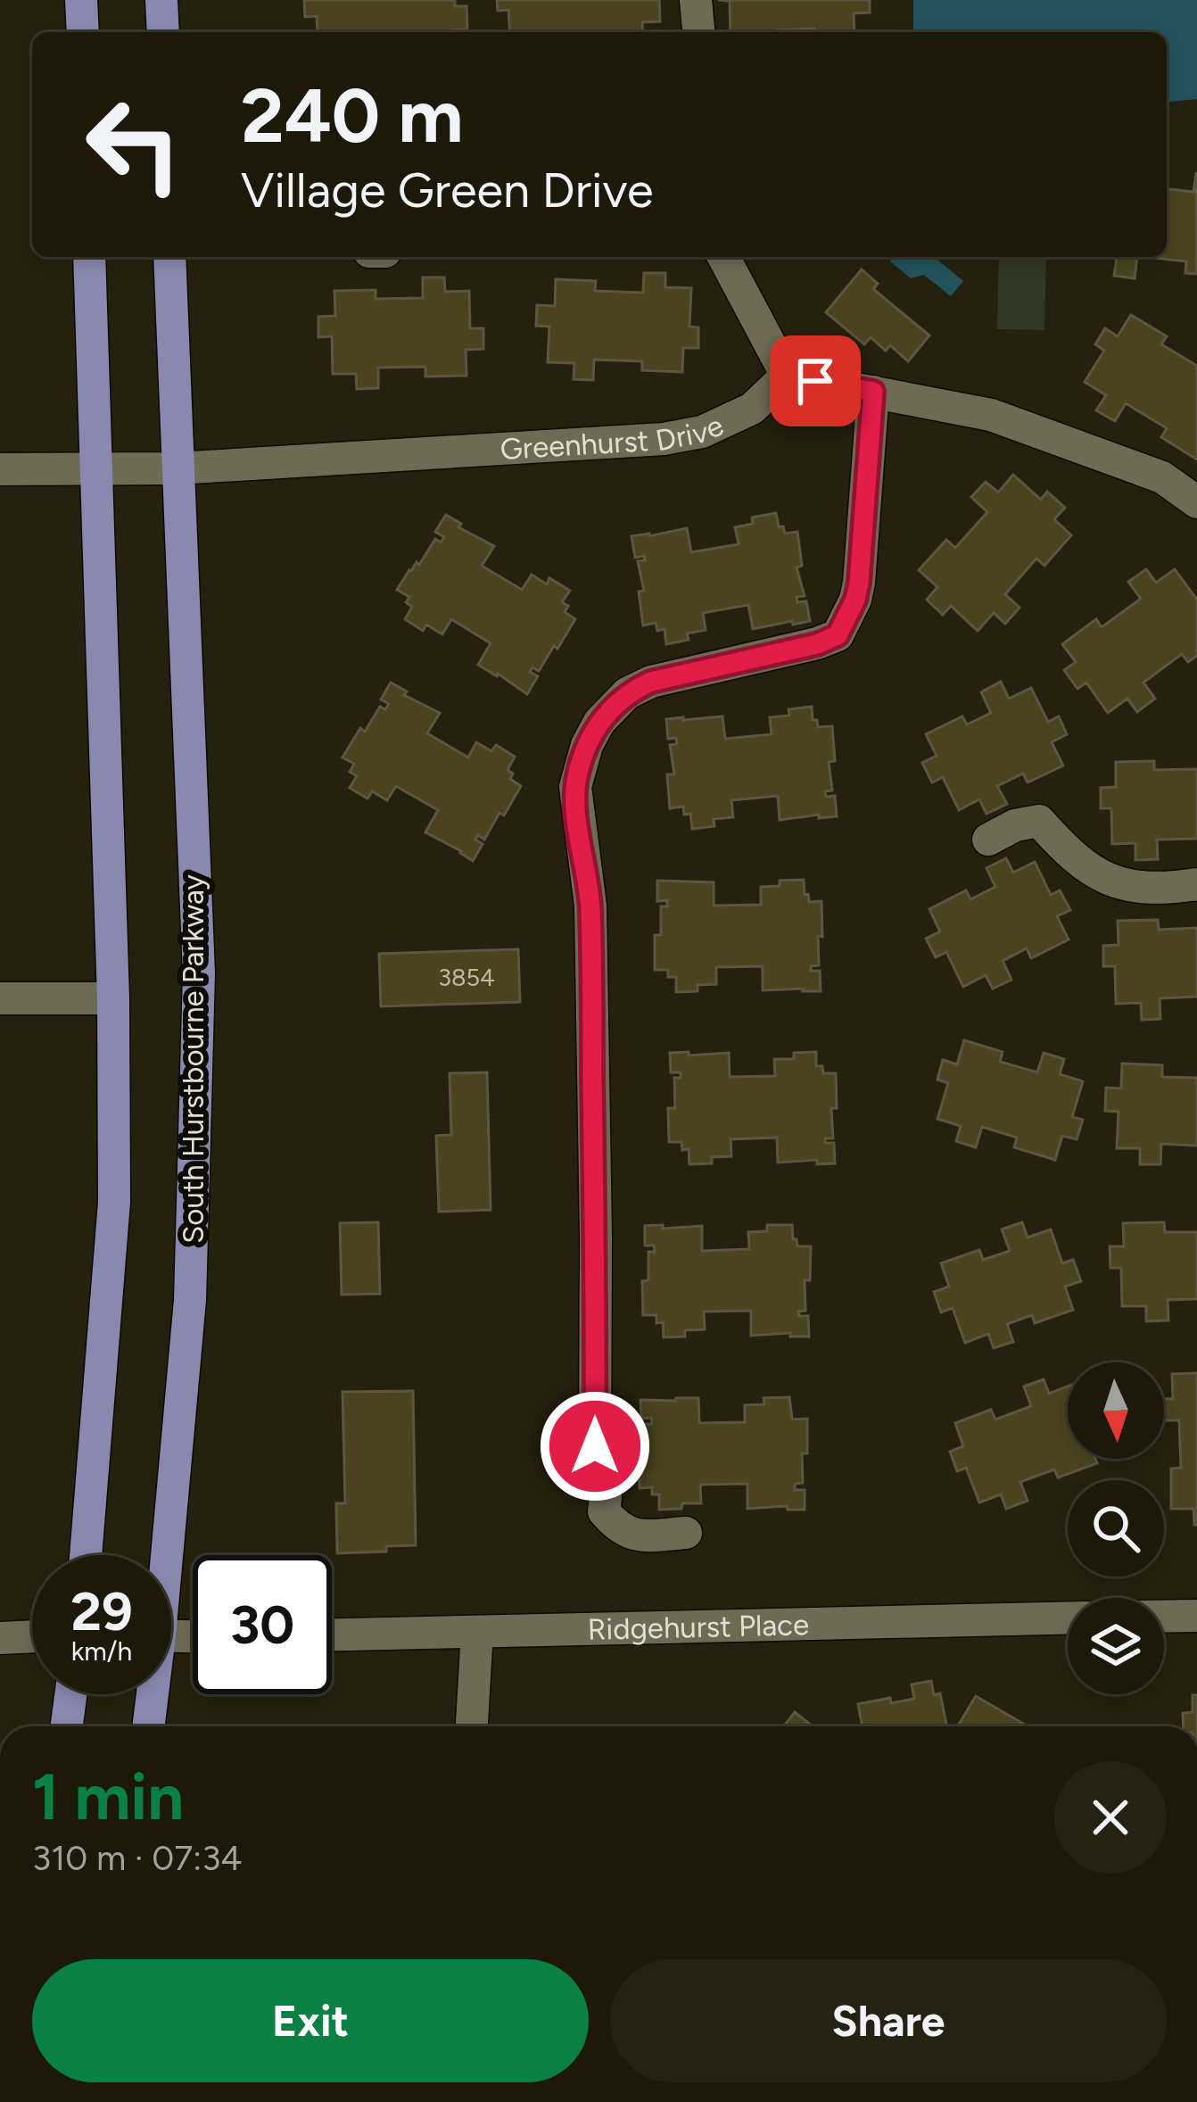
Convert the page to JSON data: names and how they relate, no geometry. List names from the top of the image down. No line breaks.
{"streets":{"main road":["South Hurstbourne Parkway"],"street":["Greenhurst Drive","Ridgehurst Place"]},"crossings":[["Greenhurst Drive","South Hurstbourne Parkway"]],"house_numbers":["3854"],"north":"bottom","page":{"turn":["240 m","Village Green Drive"],"speed":"29 km/h","limit":"30","heading":["1 min","310 m · 07:34"],"buttons":["Exit","Share"]}}
